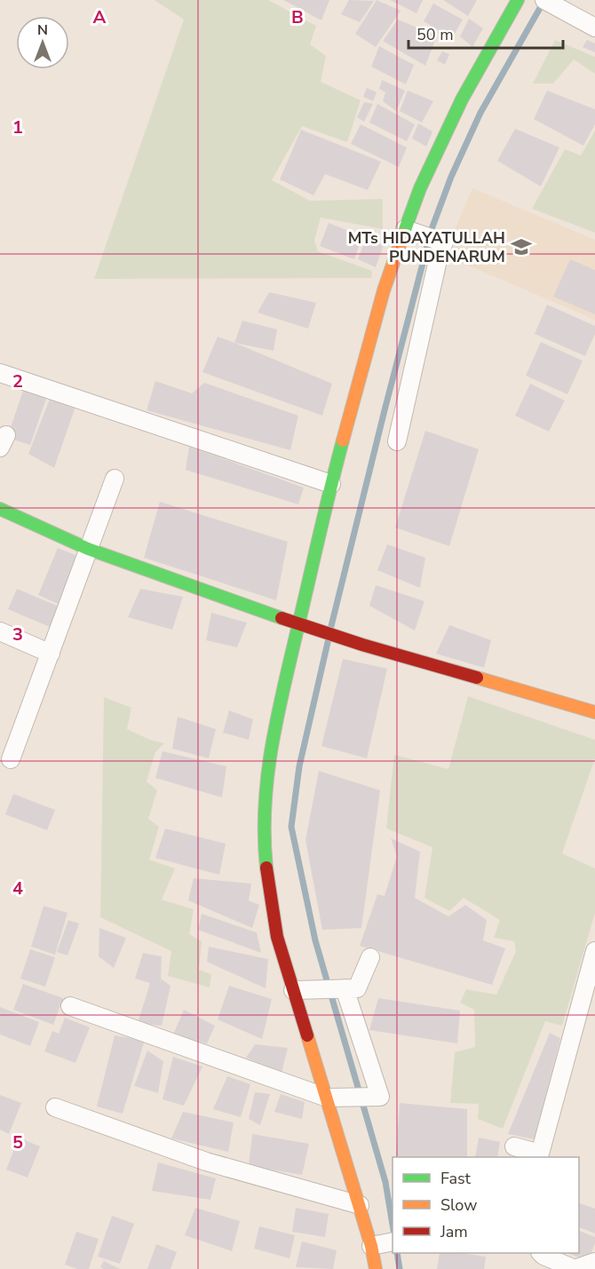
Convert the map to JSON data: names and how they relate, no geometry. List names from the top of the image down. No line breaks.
{"places":{"school or university":["MTs HIDAYATULLAH PUNDENARUM"]},"legend":["Fast","Slow","Jam"],"scale_bar":"50 m","north":"top","grid":{"columns":["A","B"],"rows":["1","2","3","4","5"]}}
